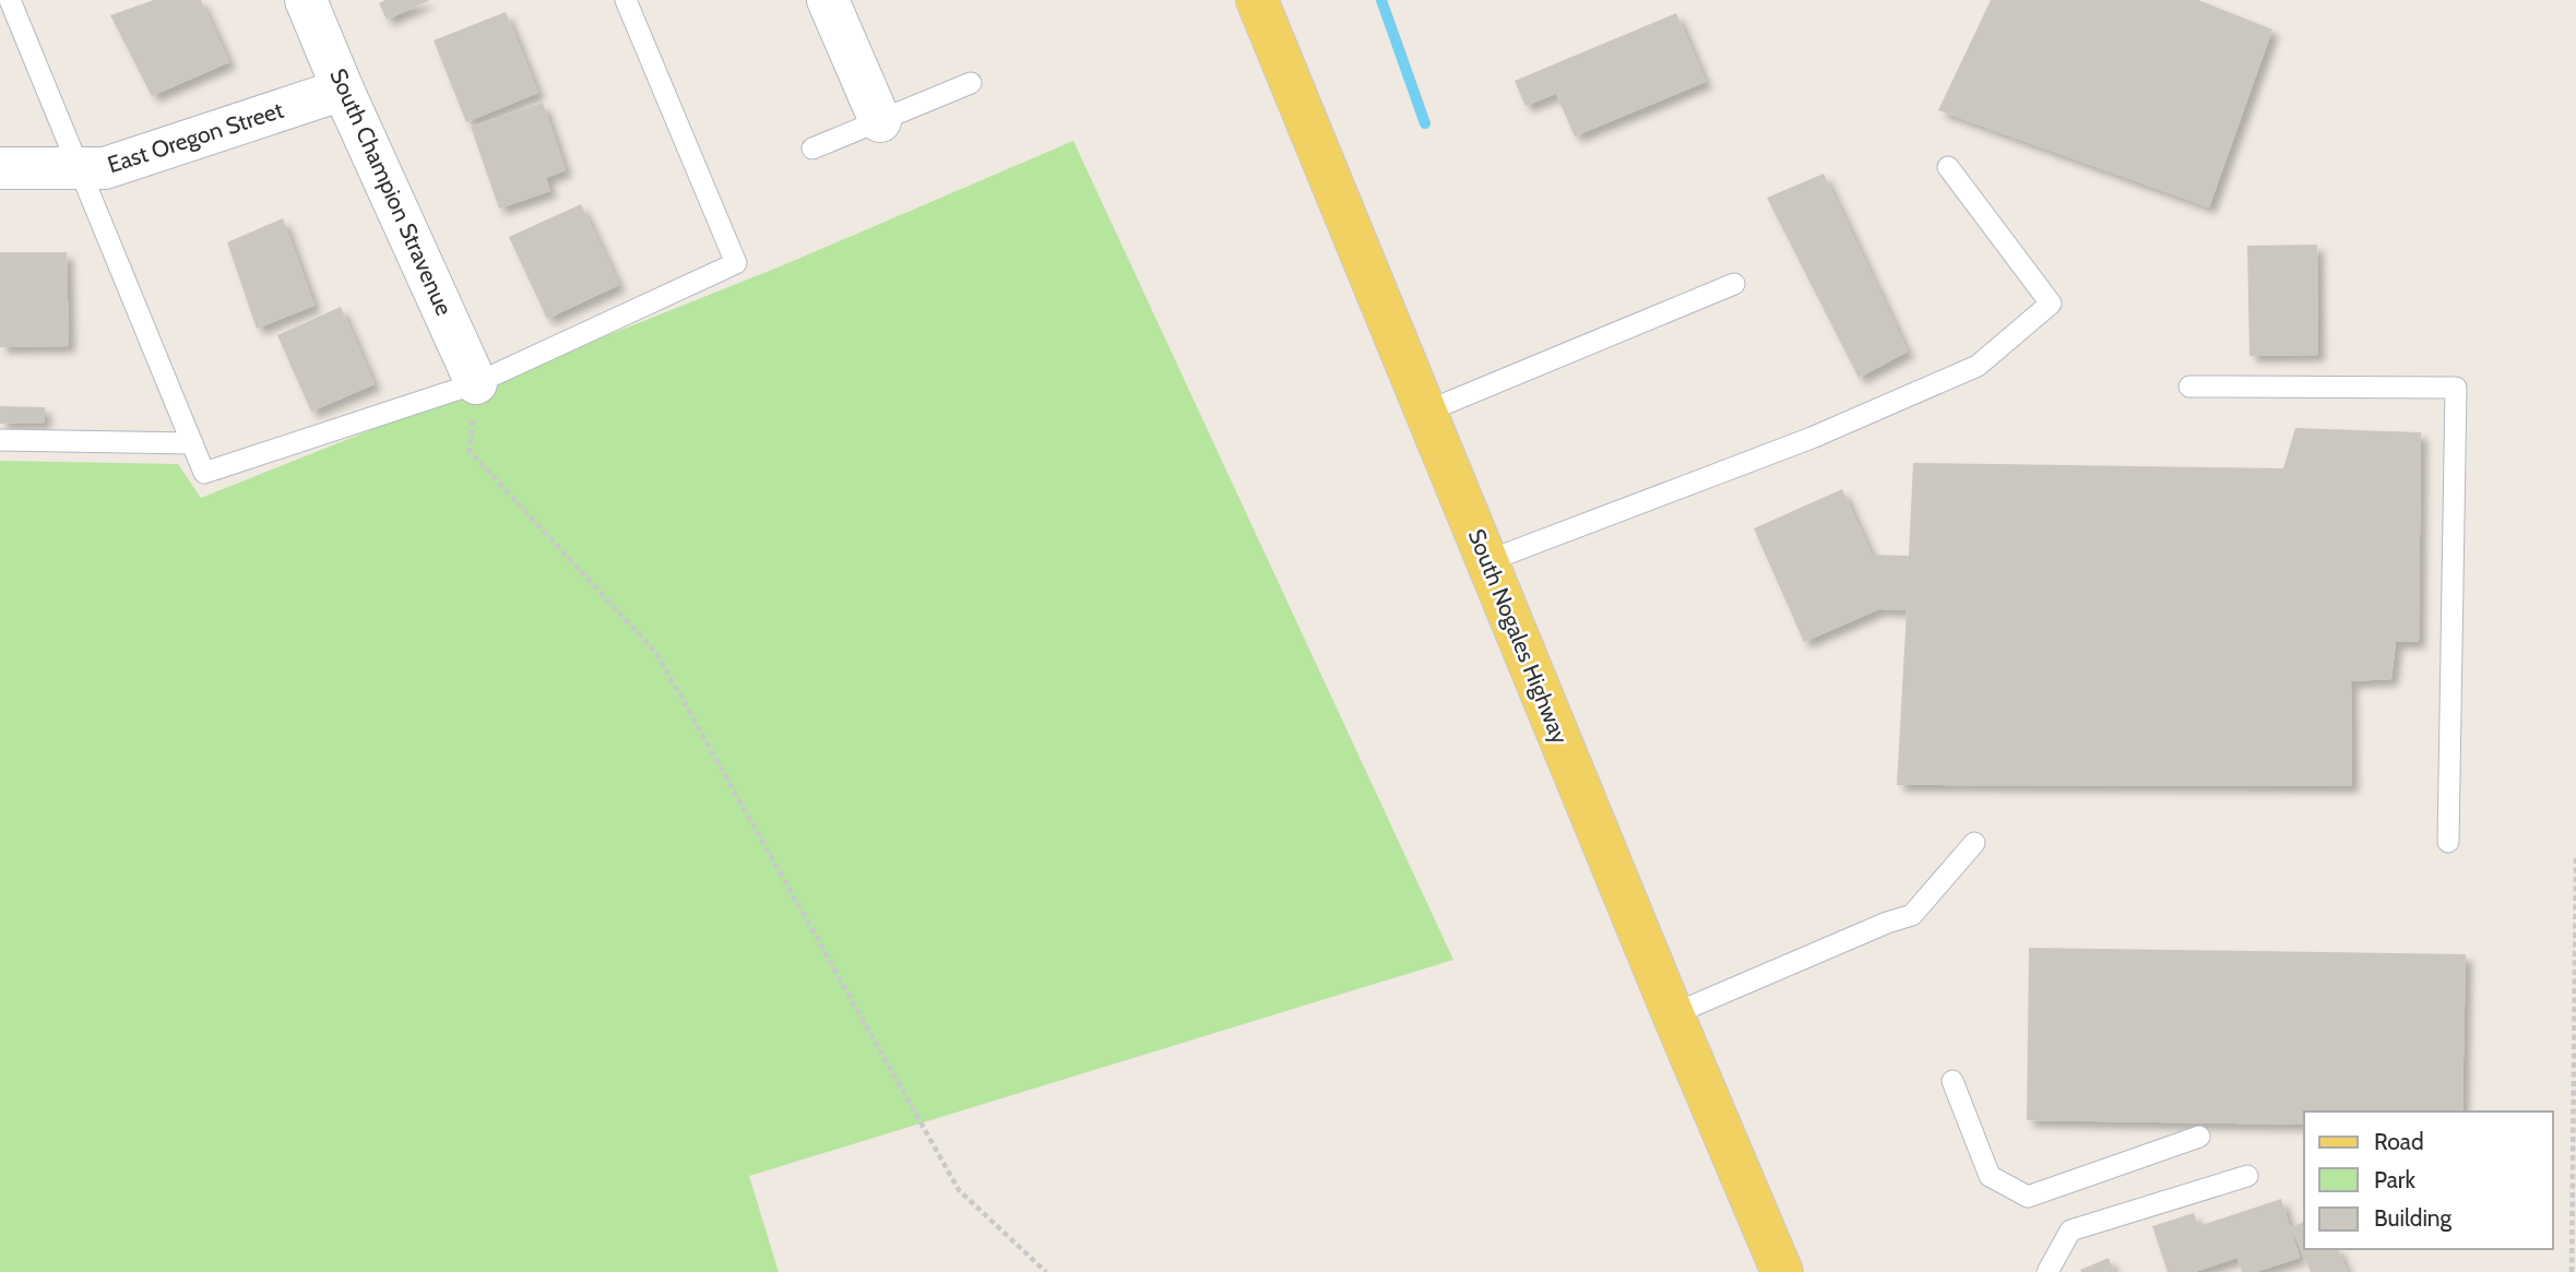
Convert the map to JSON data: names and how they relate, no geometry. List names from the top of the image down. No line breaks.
{"streets":{"main road":["South Nogales Highway"],"street":["East Oregon Street","South Champion Stravenue"]},"crossings":[["East Oregon Street","South Champion Stravenue"]],"legend":["Road","Park","Building"]}
